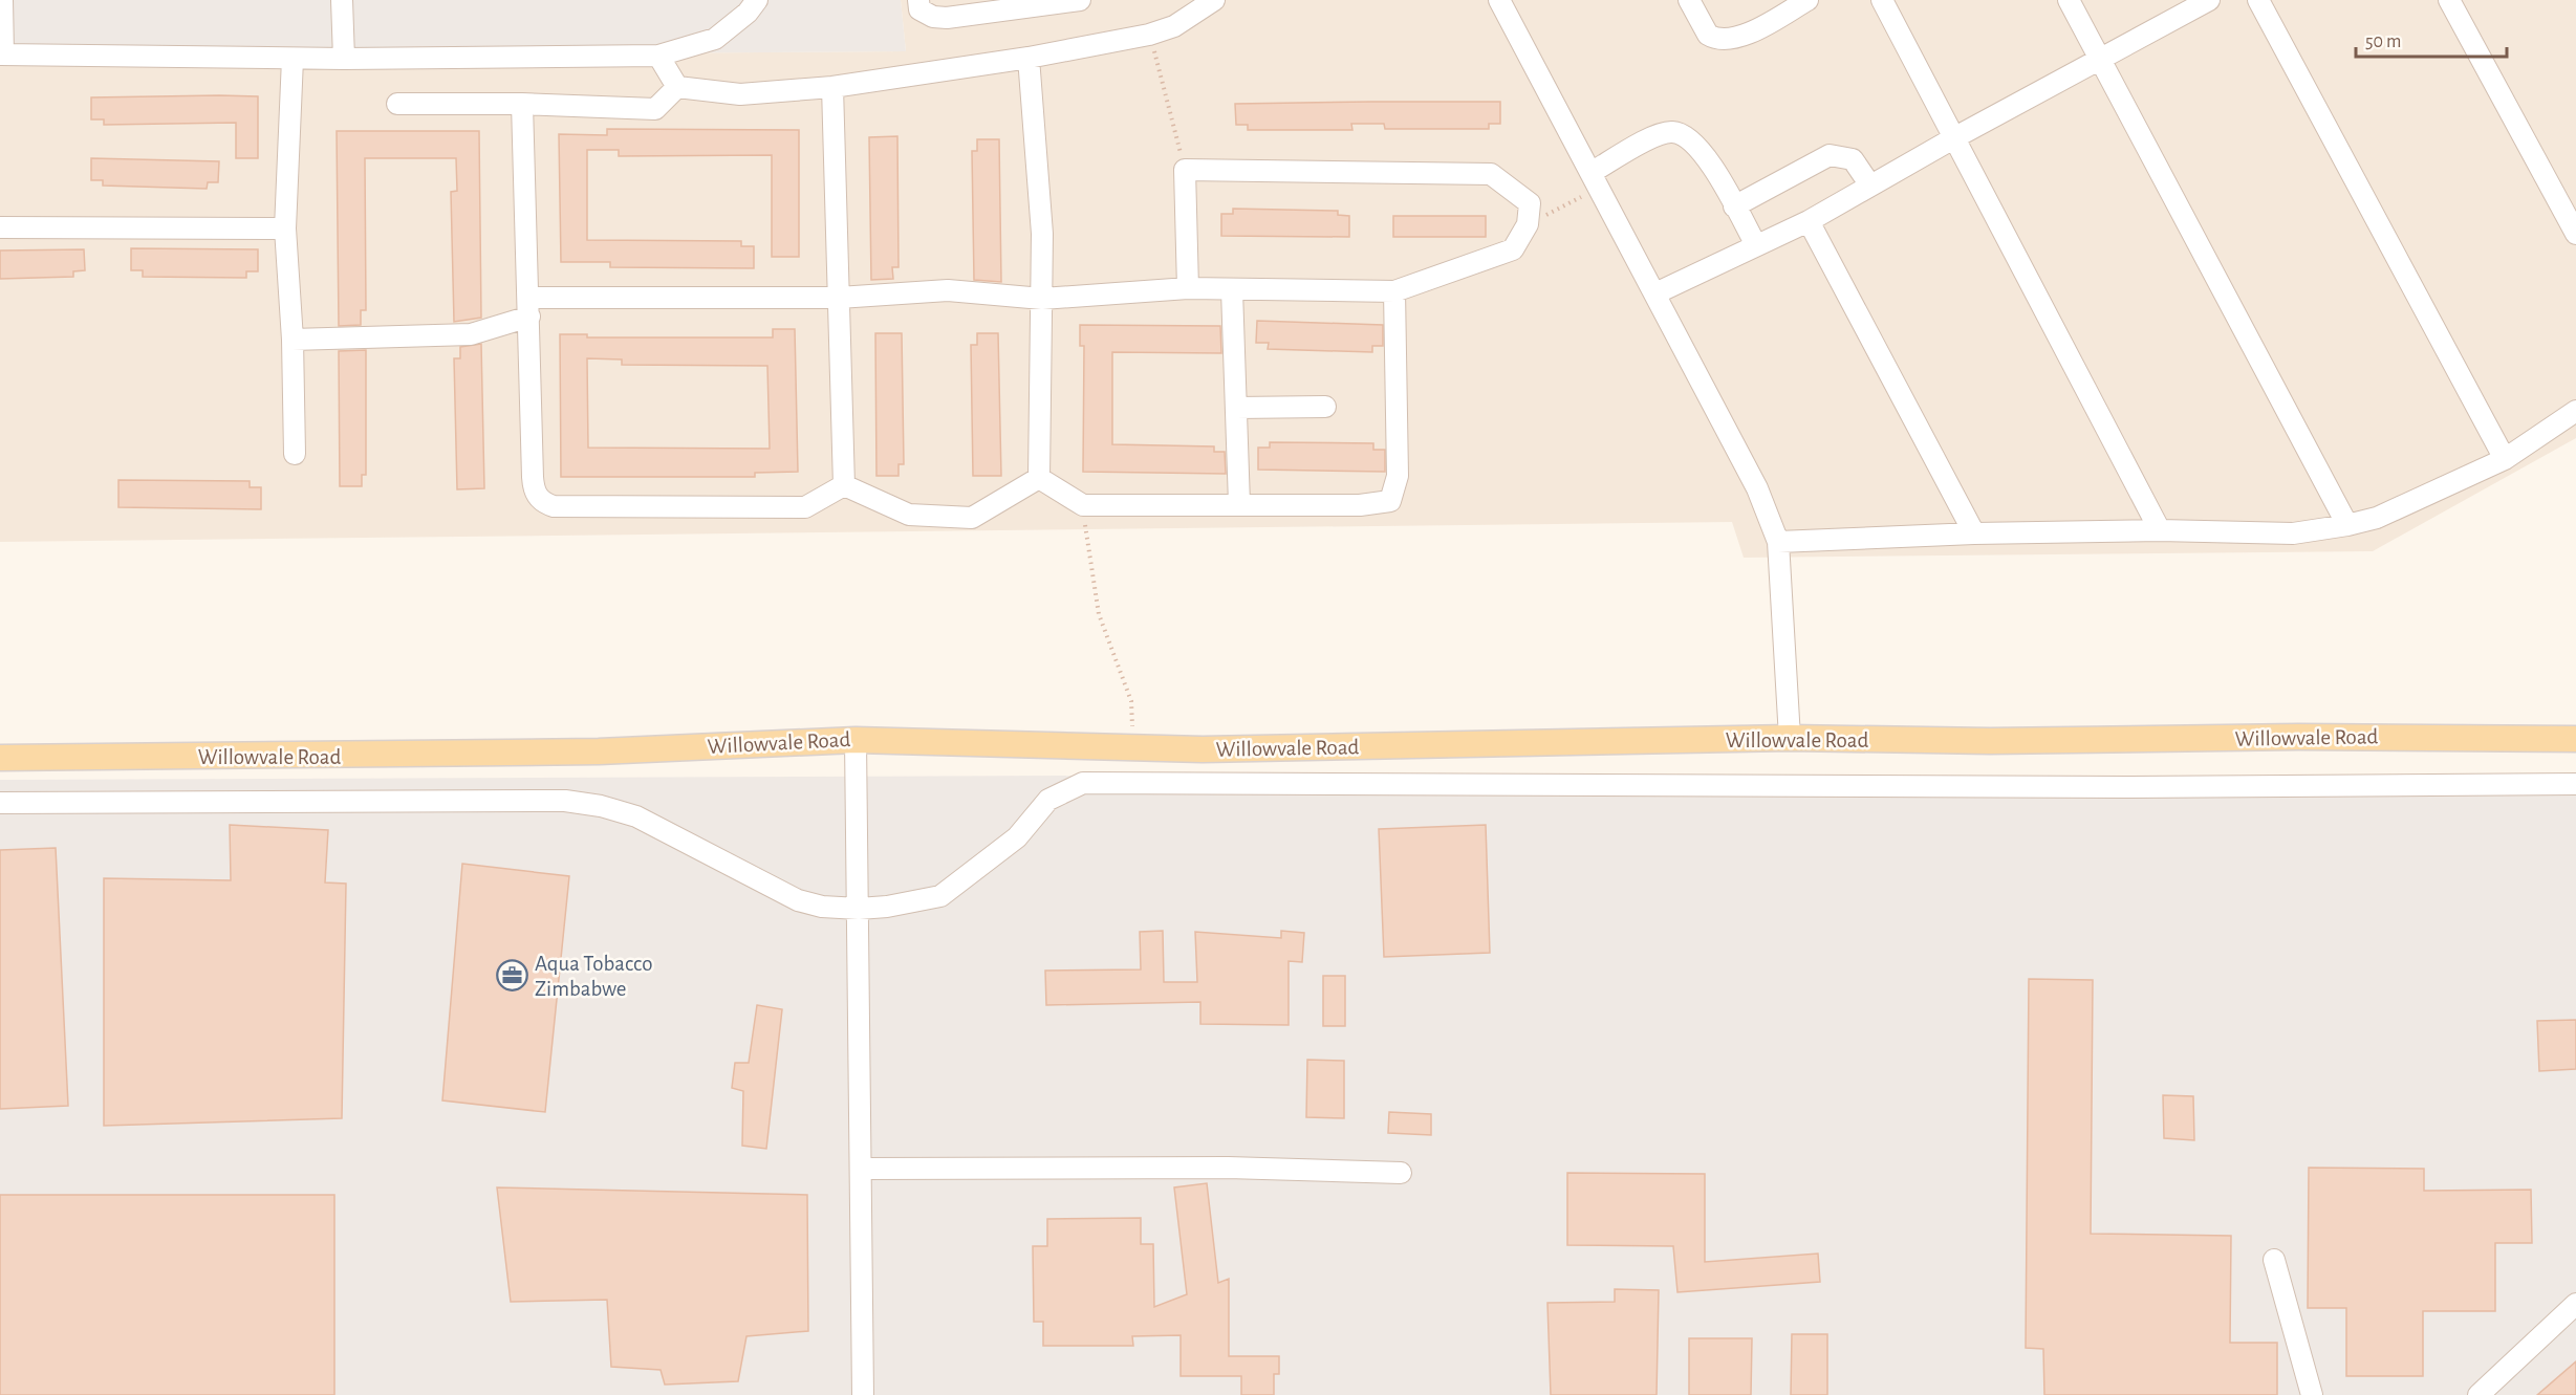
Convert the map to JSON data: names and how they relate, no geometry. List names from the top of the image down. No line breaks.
{"streets":{"main road":["Willowvale Road"]},"places":{"office":["Aqua Tobacco Zimbabwe"]},"scale_bar":"50 m"}
